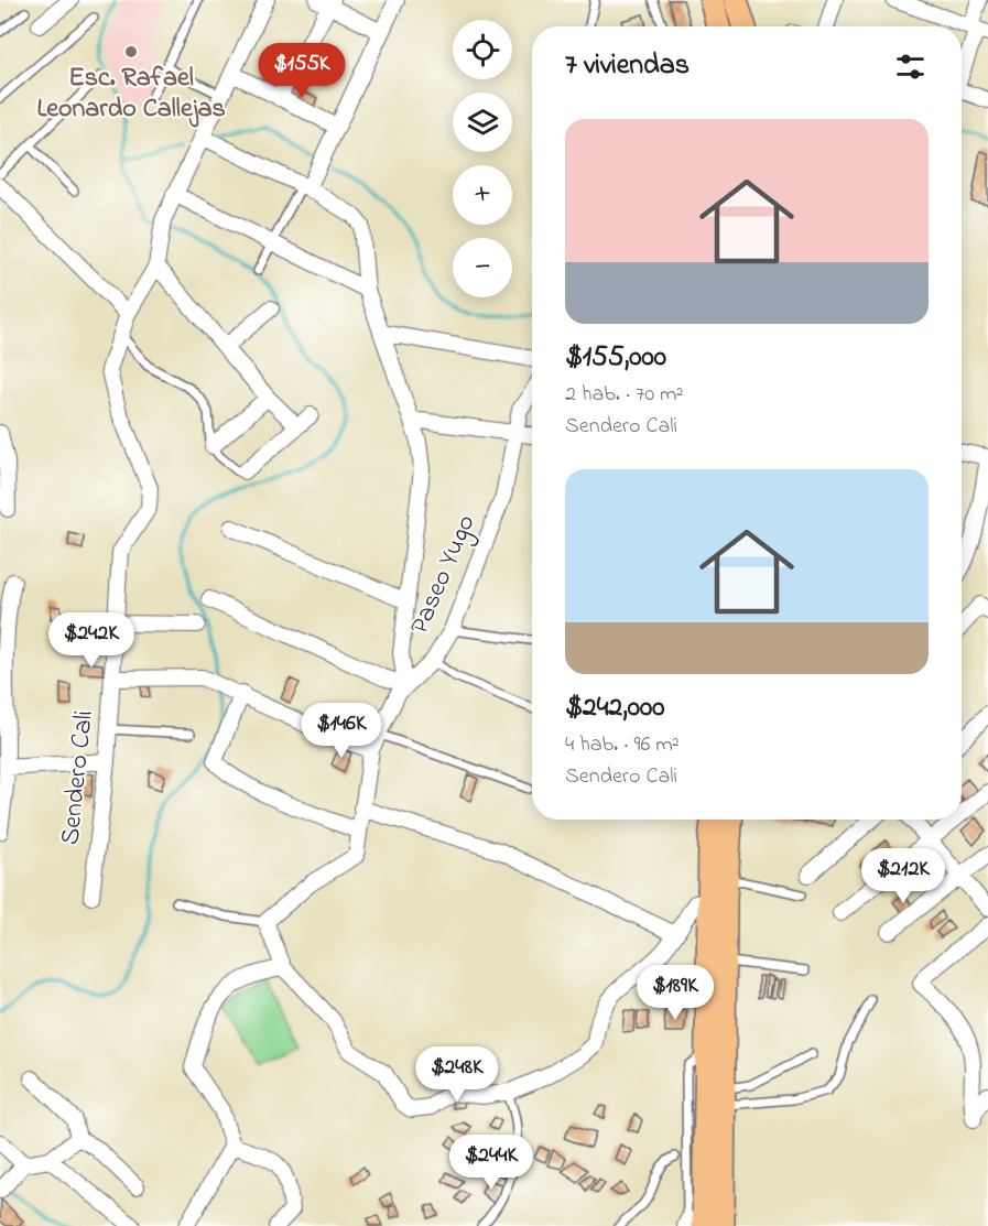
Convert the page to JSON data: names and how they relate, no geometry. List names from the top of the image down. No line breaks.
{"streets":{"street":["Paseo Yugo","Sendero Cali"]},"places":["Esc. Rafael Leonardo Callejas"],"page":{"map_buttons":["+","−"],"heading":"7 viviendas","price":["$155K","$242K","$146K","$212K","$189K","$248K","$244K"],"list":[{"name":"$155,000","note":"2 hab. · 70 m² · Sendero Cali"},{"name":"$242,000","note":"4 hab. · 96 m² · Sendero Cali"}]}}
